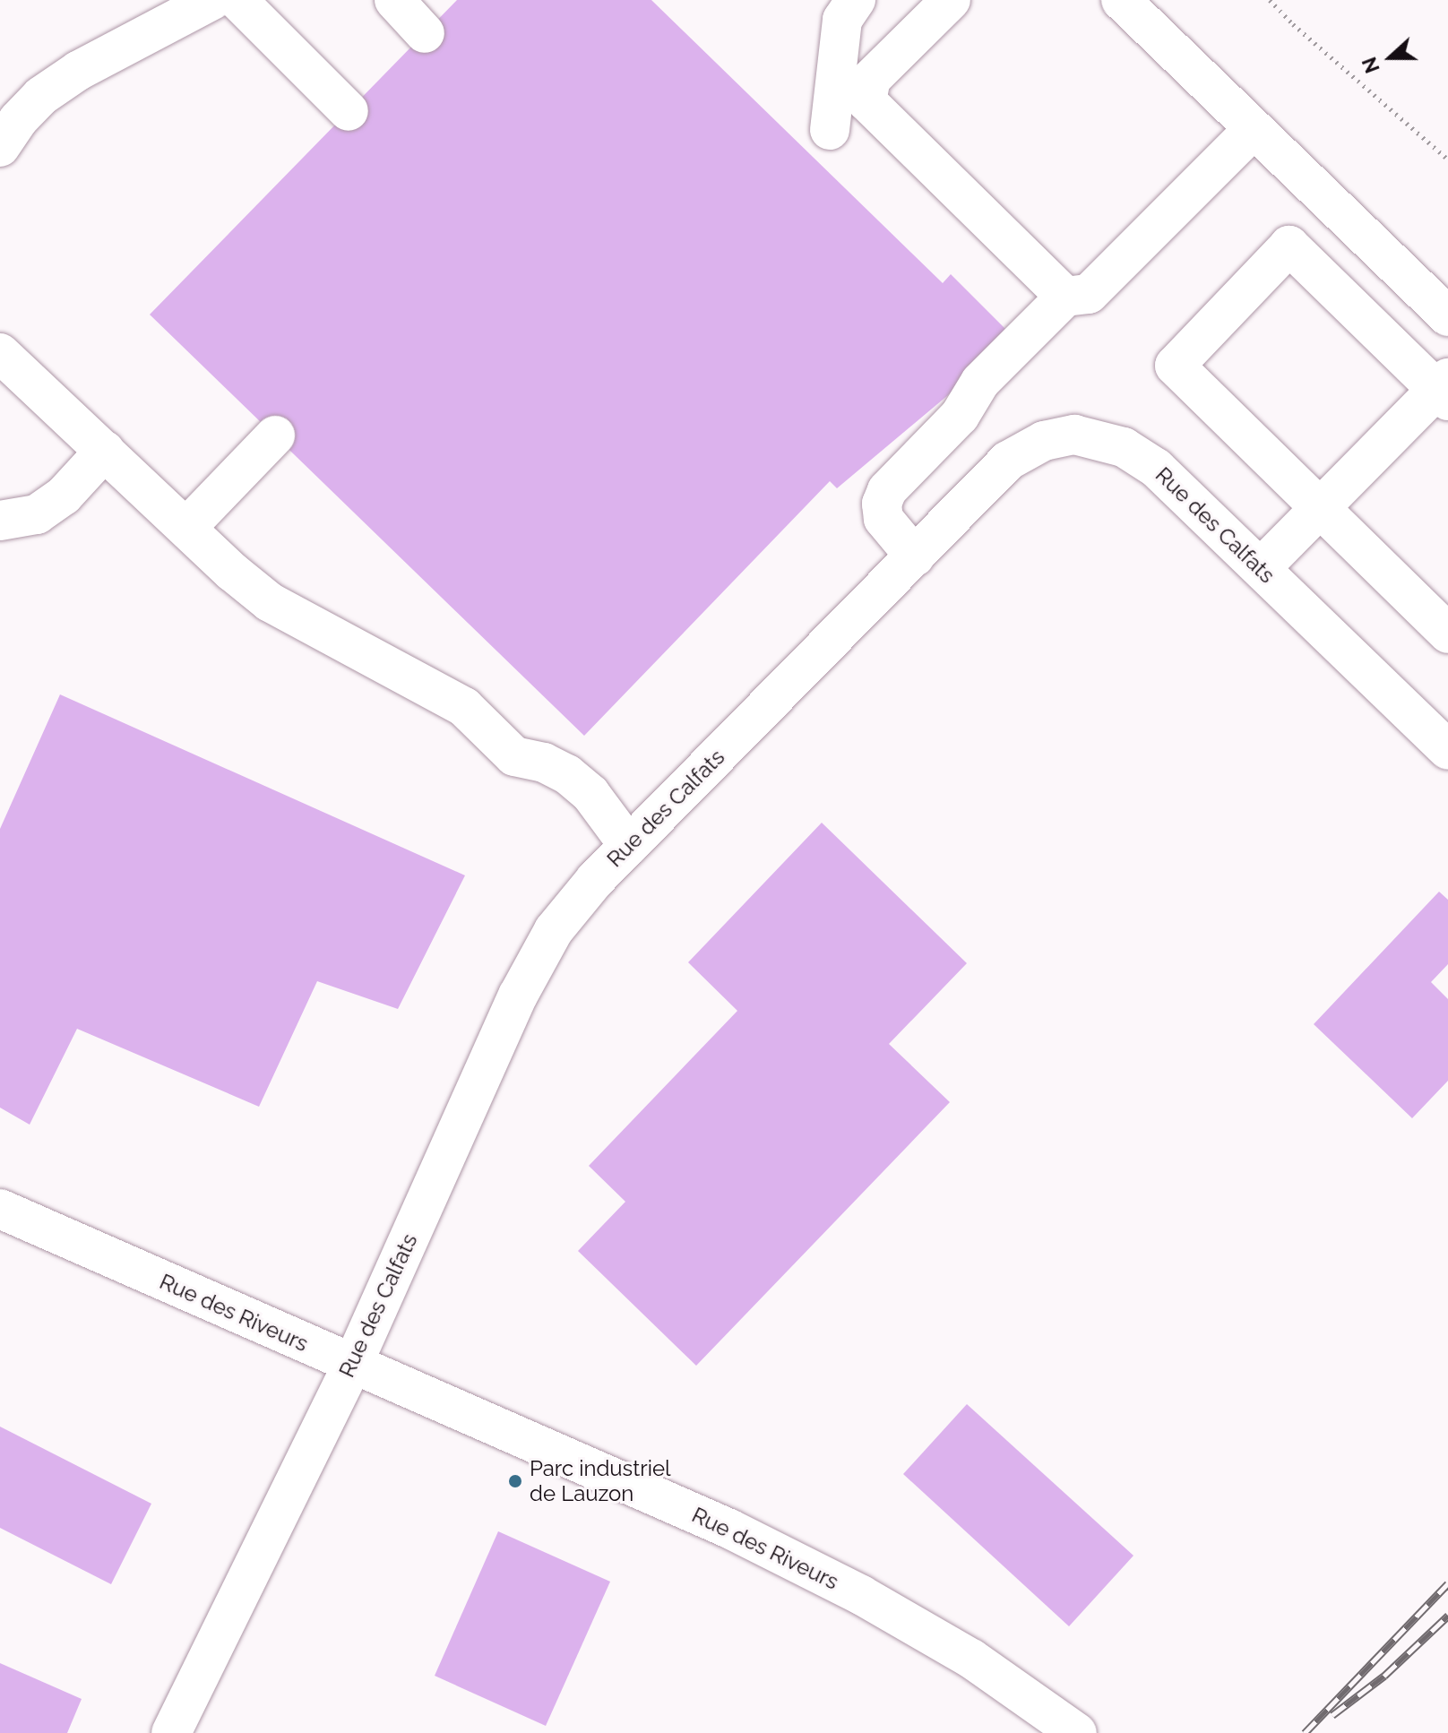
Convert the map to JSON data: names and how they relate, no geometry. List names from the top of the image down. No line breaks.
{"streets":{"street":["Rue des Calfats","Rue des Riveurs"]},"crossings":[["Rue des Calfats","Rue des Riveurs"]],"places":["Parc industriel de Lauzon"],"north":"left"}
